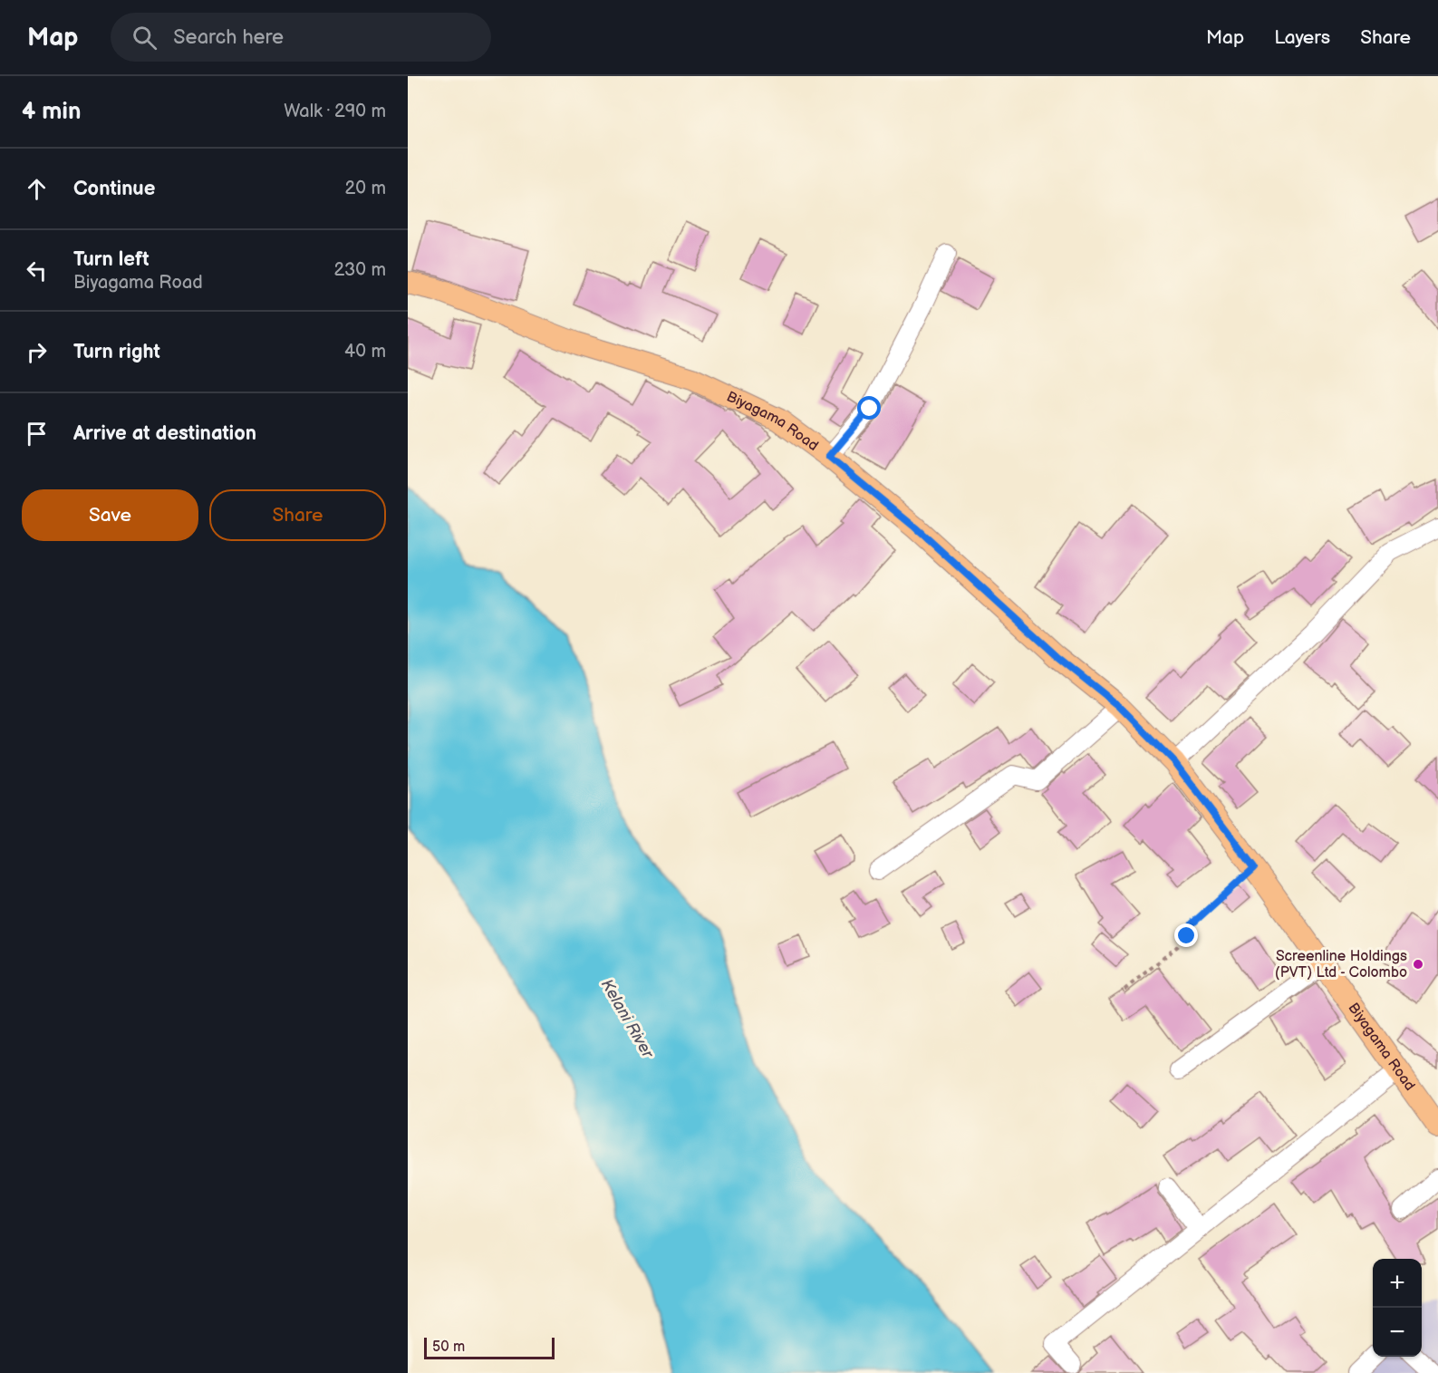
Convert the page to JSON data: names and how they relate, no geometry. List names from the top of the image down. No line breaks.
{"streets":{"main road":["Biyagama Road"]},"water":["Kelani River"],"places":["Screenline Holdings (PVT) Ltd - Colombo"],"scale_bar":"50 m","page":{"header":"Map","search":"Search here","nav":["Map","Layers","Share"],"heading":["4 min","Walk · 290 m"],"list":[["Continue","20 m"],["Turn left","Biyagama Road","230 m"],["Turn right","40 m"],"Arrive at destination"],"buttons":["Save","Share"],"map_buttons":["+","−"],"scale":"50 m"}}
